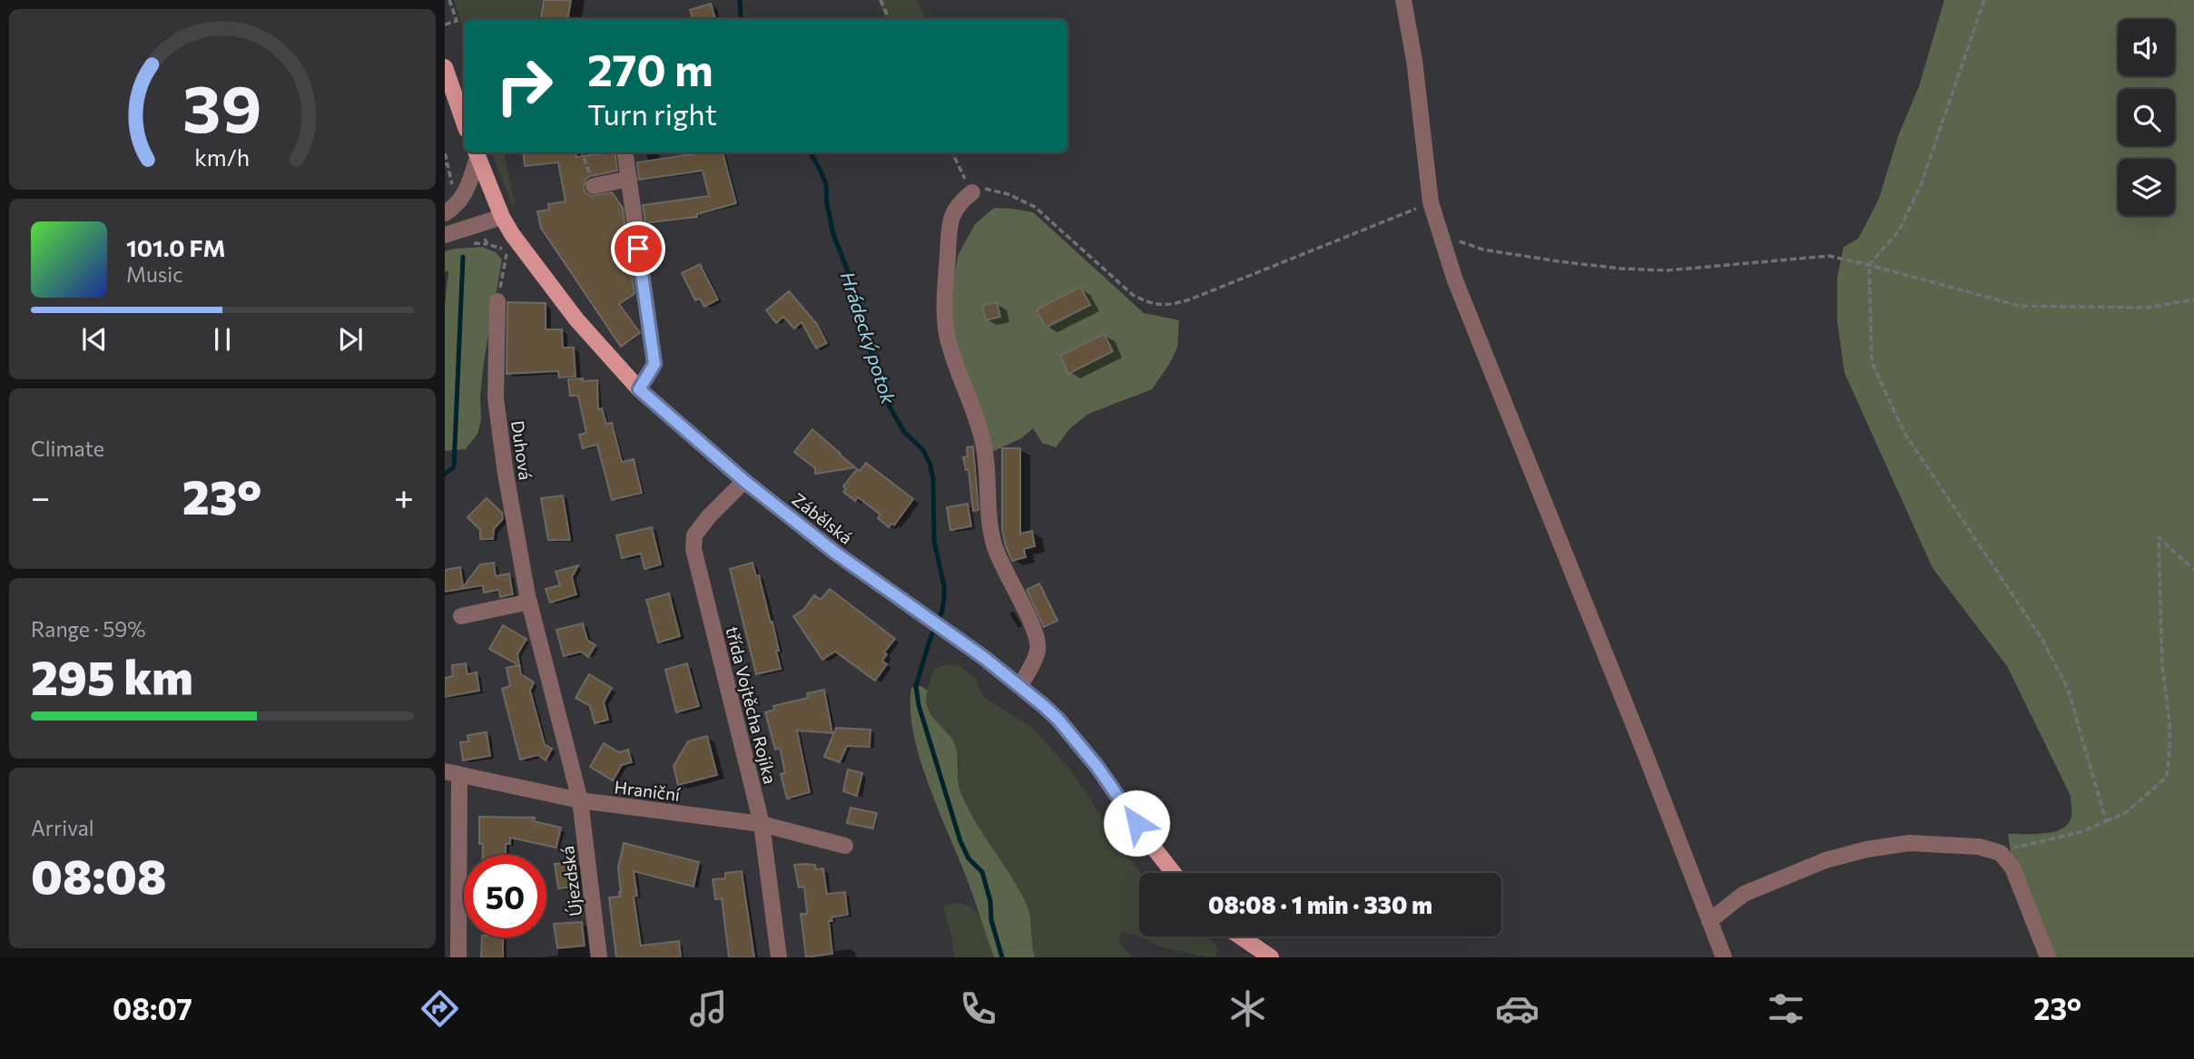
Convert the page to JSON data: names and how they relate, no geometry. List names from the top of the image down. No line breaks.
{"streets":{"main road":["Zábělská"],"street":["Duhová","třída Vojtěcha Rojíka","Hraniční","Újezdská"]},"crossings":[["Duhová","Hraniční"],["Duhová","Újezdská"],["Zábělská","třída Vojtěcha Rojíka"],["třída Vojtěcha Rojíka","Hraniční"],["Hraniční","Újezdská"]],"water":["Hrádecký potok"],"page":{"turn":["270 m","Turn right"],"song":["101.0 FM","Music"],"tile":["Climate",["Range · 59%","295 km"],["Arrival","08:08"]],"heat":["−","23°","+"],"limit":"50","trip":"08:08 · 1 min · 330 m","tabs":["08:07","23°"],"gauge":["39","km/h"]}}
